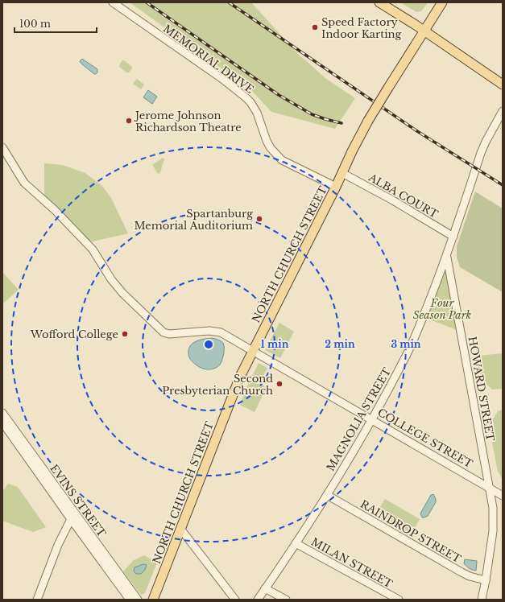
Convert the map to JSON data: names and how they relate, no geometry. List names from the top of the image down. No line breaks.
{"streets":{"main road":["NORTH CHURCH STREET"],"street":["MEMORIAL DRIVE","ALBA COURT","HOWARD STREET","MAGNOLIA STREET","COLLEGE STREET","EVINS STREET","RAINDROP STREET","MILAN STREET"]},"crossings":[["MEMORIAL DRIVE","NORTH CHURCH STREET"],["ALBA COURT","NORTH CHURCH STREET"],["ALBA COURT","MAGNOLIA STREET"],["NORTH CHURCH STREET","COLLEGE STREET"],["HOWARD STREET","MAGNOLIA STREET"],["HOWARD STREET","COLLEGE STREET"],["HOWARD STREET","RAINDROP STREET"],["MAGNOLIA STREET","COLLEGE STREET"],["MAGNOLIA STREET","RAINDROP STREET"],["MAGNOLIA STREET","MILAN STREET"]],"parks":["Four Season Park"],"places":["Speed Factory Indoor Karting","Jerome Johnson Richardson Theatre","Spartanburg Memorial Auditorium","Wofford College","Second Presbyterian Church"],"scale_bar":"100 m","rings":["1 min","2 min","3 min"]}
